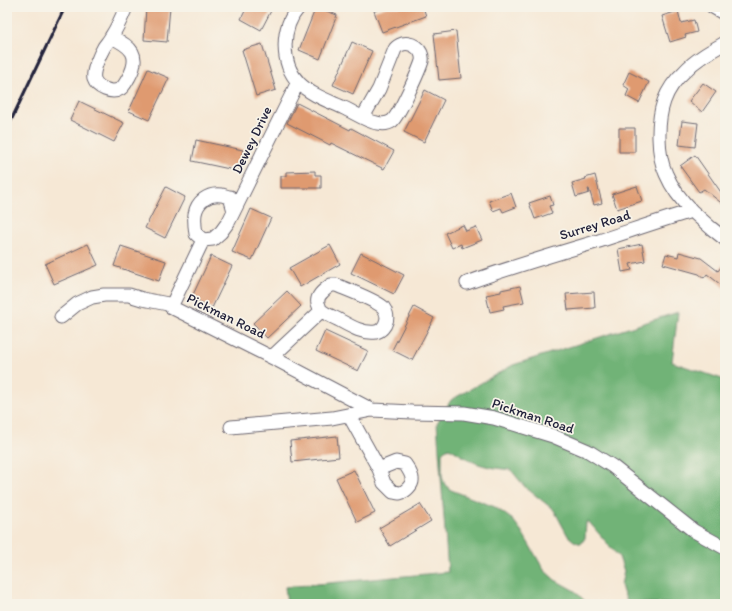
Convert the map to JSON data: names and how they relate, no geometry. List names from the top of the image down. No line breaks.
{"streets":{"street":["Dewey Drive","Surrey Road","Pickman Road"]}}
